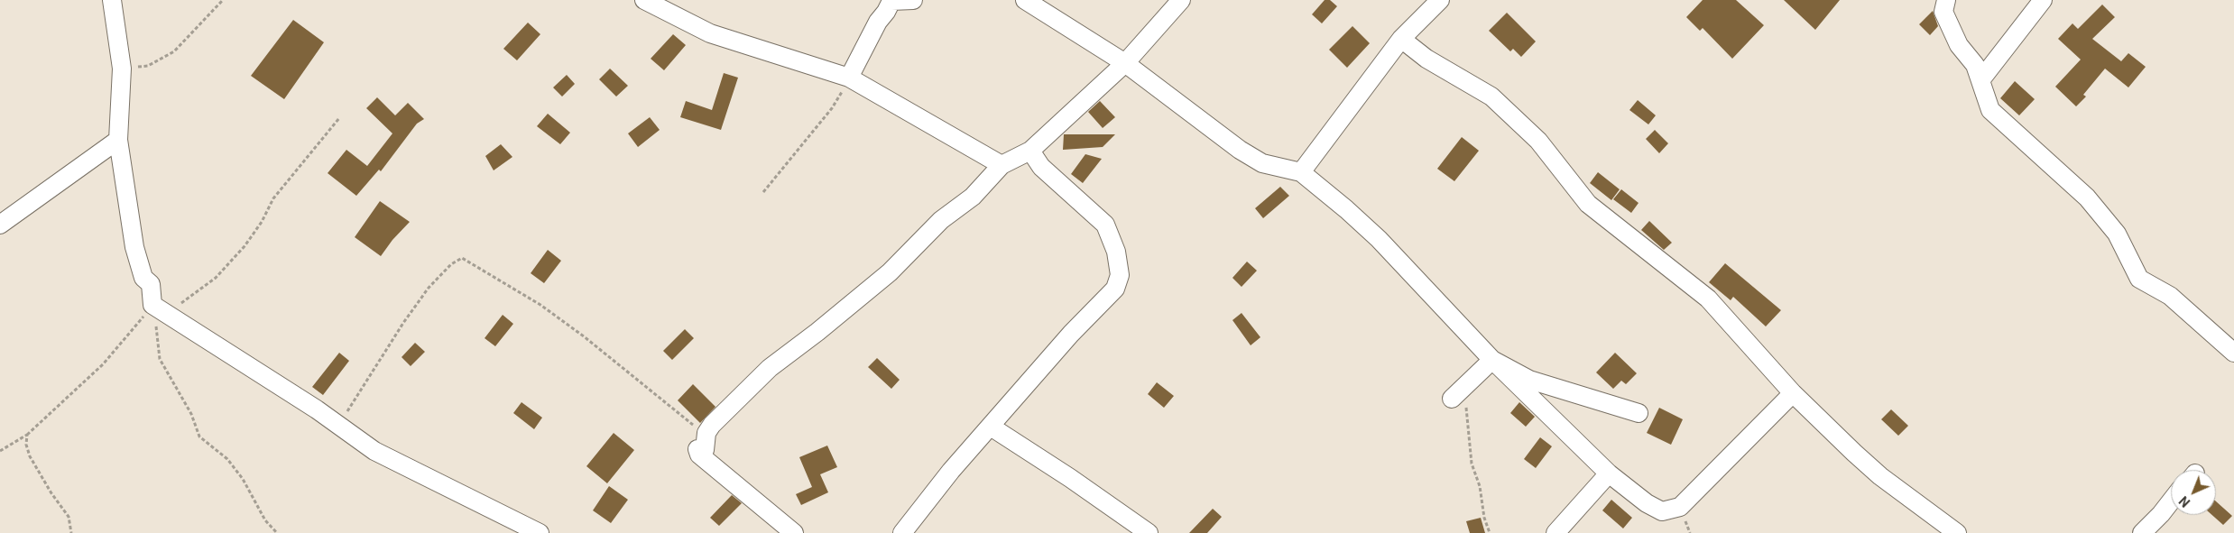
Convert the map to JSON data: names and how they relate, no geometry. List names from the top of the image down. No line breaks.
{"north":"bottom left"}
